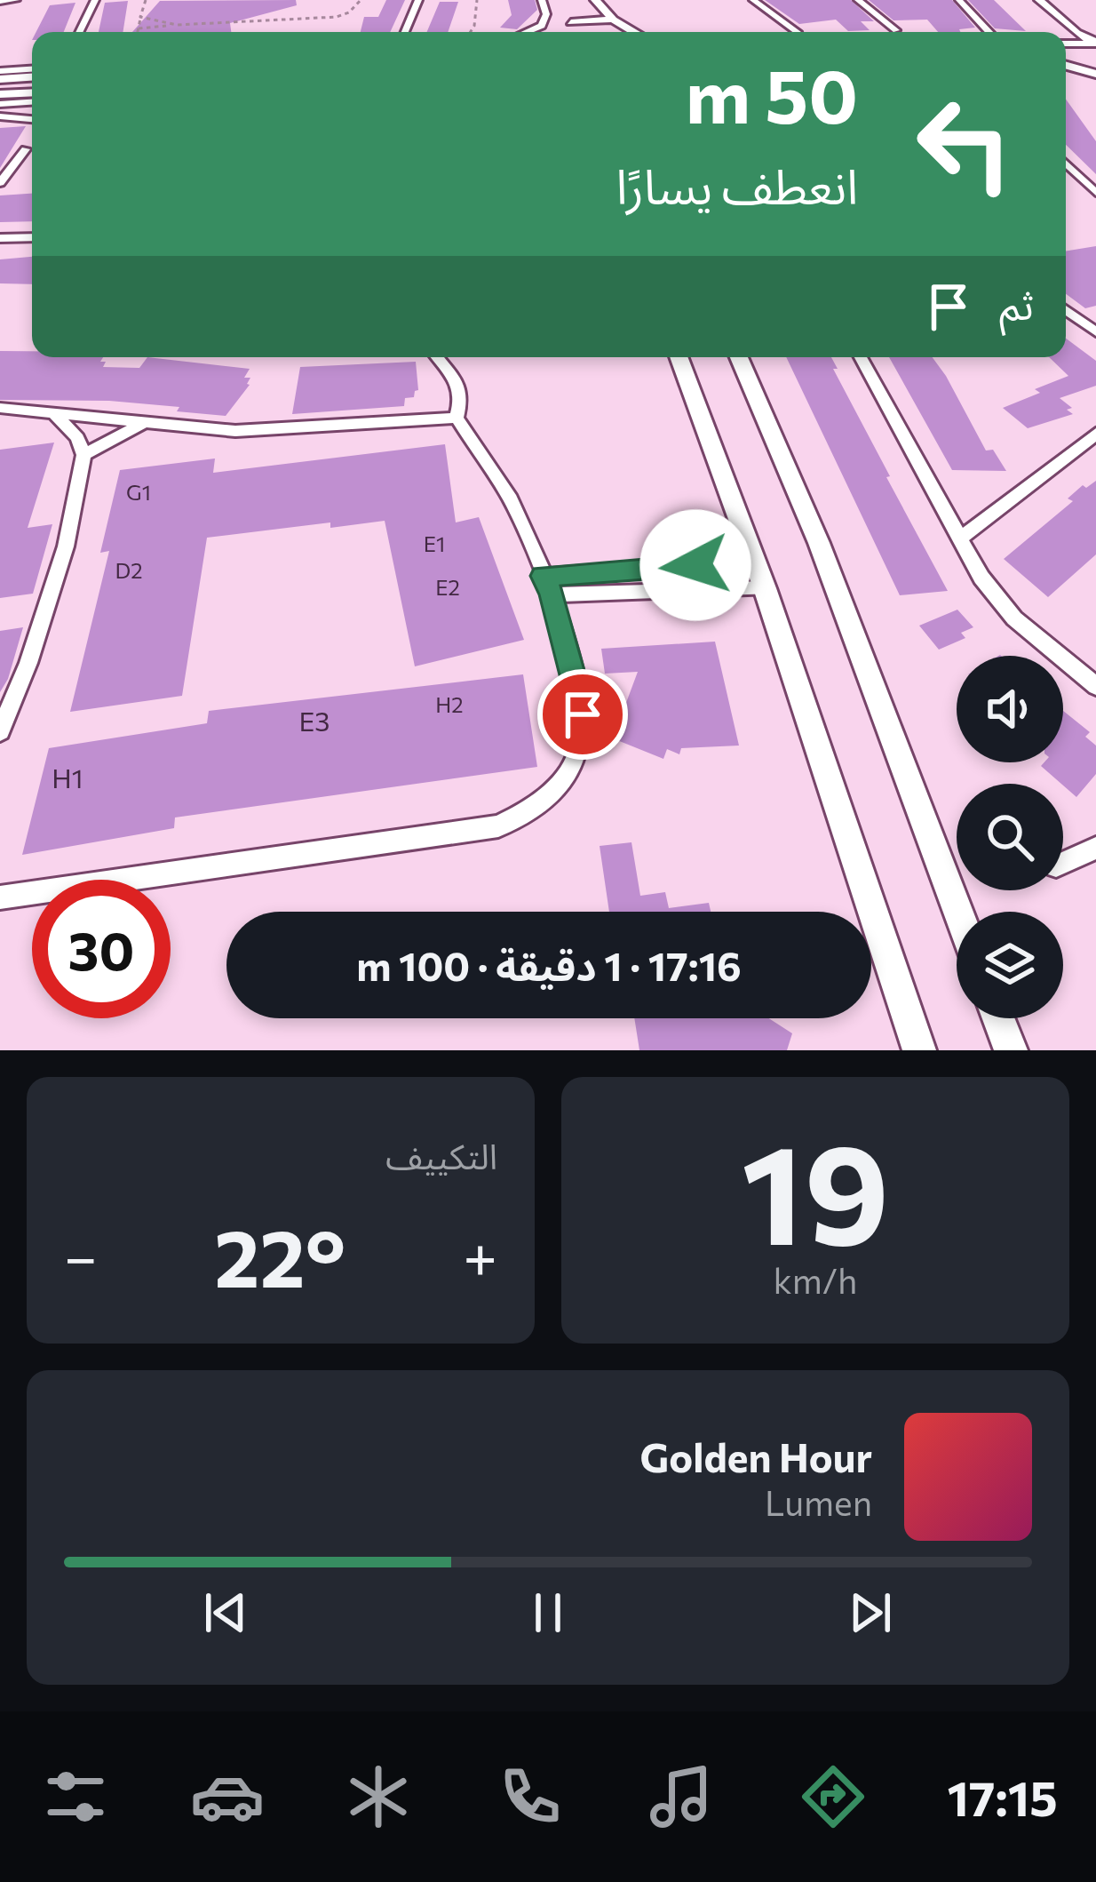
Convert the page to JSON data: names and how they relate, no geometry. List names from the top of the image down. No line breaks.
{"house_numbers":["G1","E1","D2","E2","H2","E3","H1"],"page":{"turn":["50 m","انعطف يسارًا"],"then":"ثم","limit":"30","trip":"17:16 · 1 دقيقة · 100 m","tile":[["19","km/h"],"التكييف"],"heat":["−","22°","+"],"song":["Golden Hour","Lumen"],"tabs":"17:15"}}
